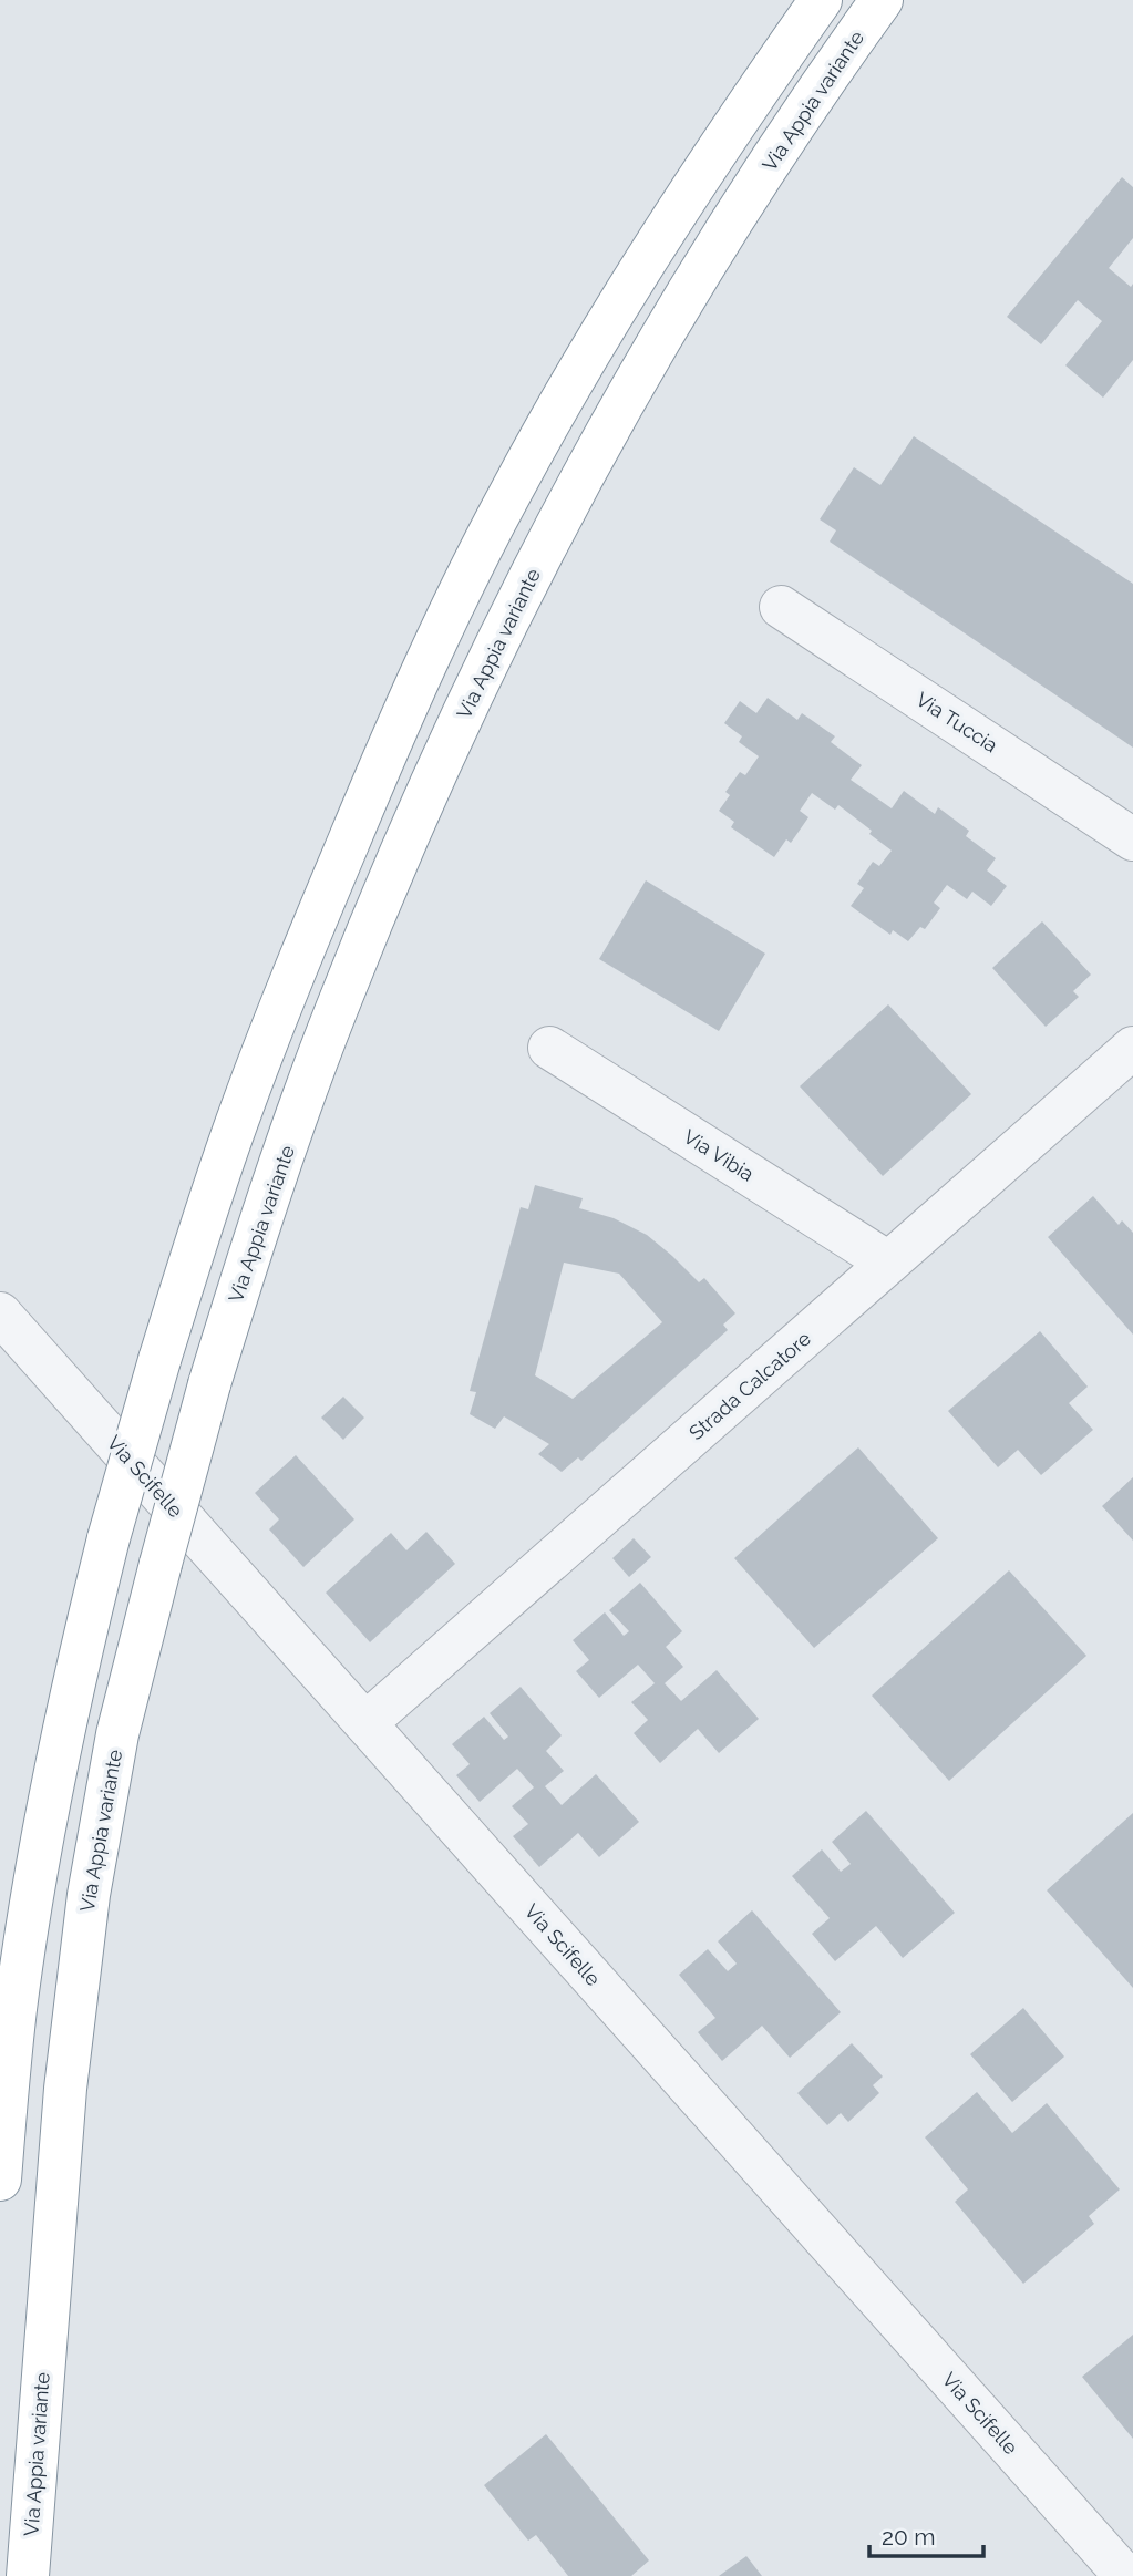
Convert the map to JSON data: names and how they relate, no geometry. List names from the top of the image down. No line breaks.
{"streets":{"highway":["Via Appia variante"],"street":["Via Tuccia","Via Vibia","Strada Calcatore","Via Scifelle"]},"crossings":[["Via Vibia","Strada Calcatore"],["Strada Calcatore","Via Scifelle"]],"scale_bar":"20 m"}
